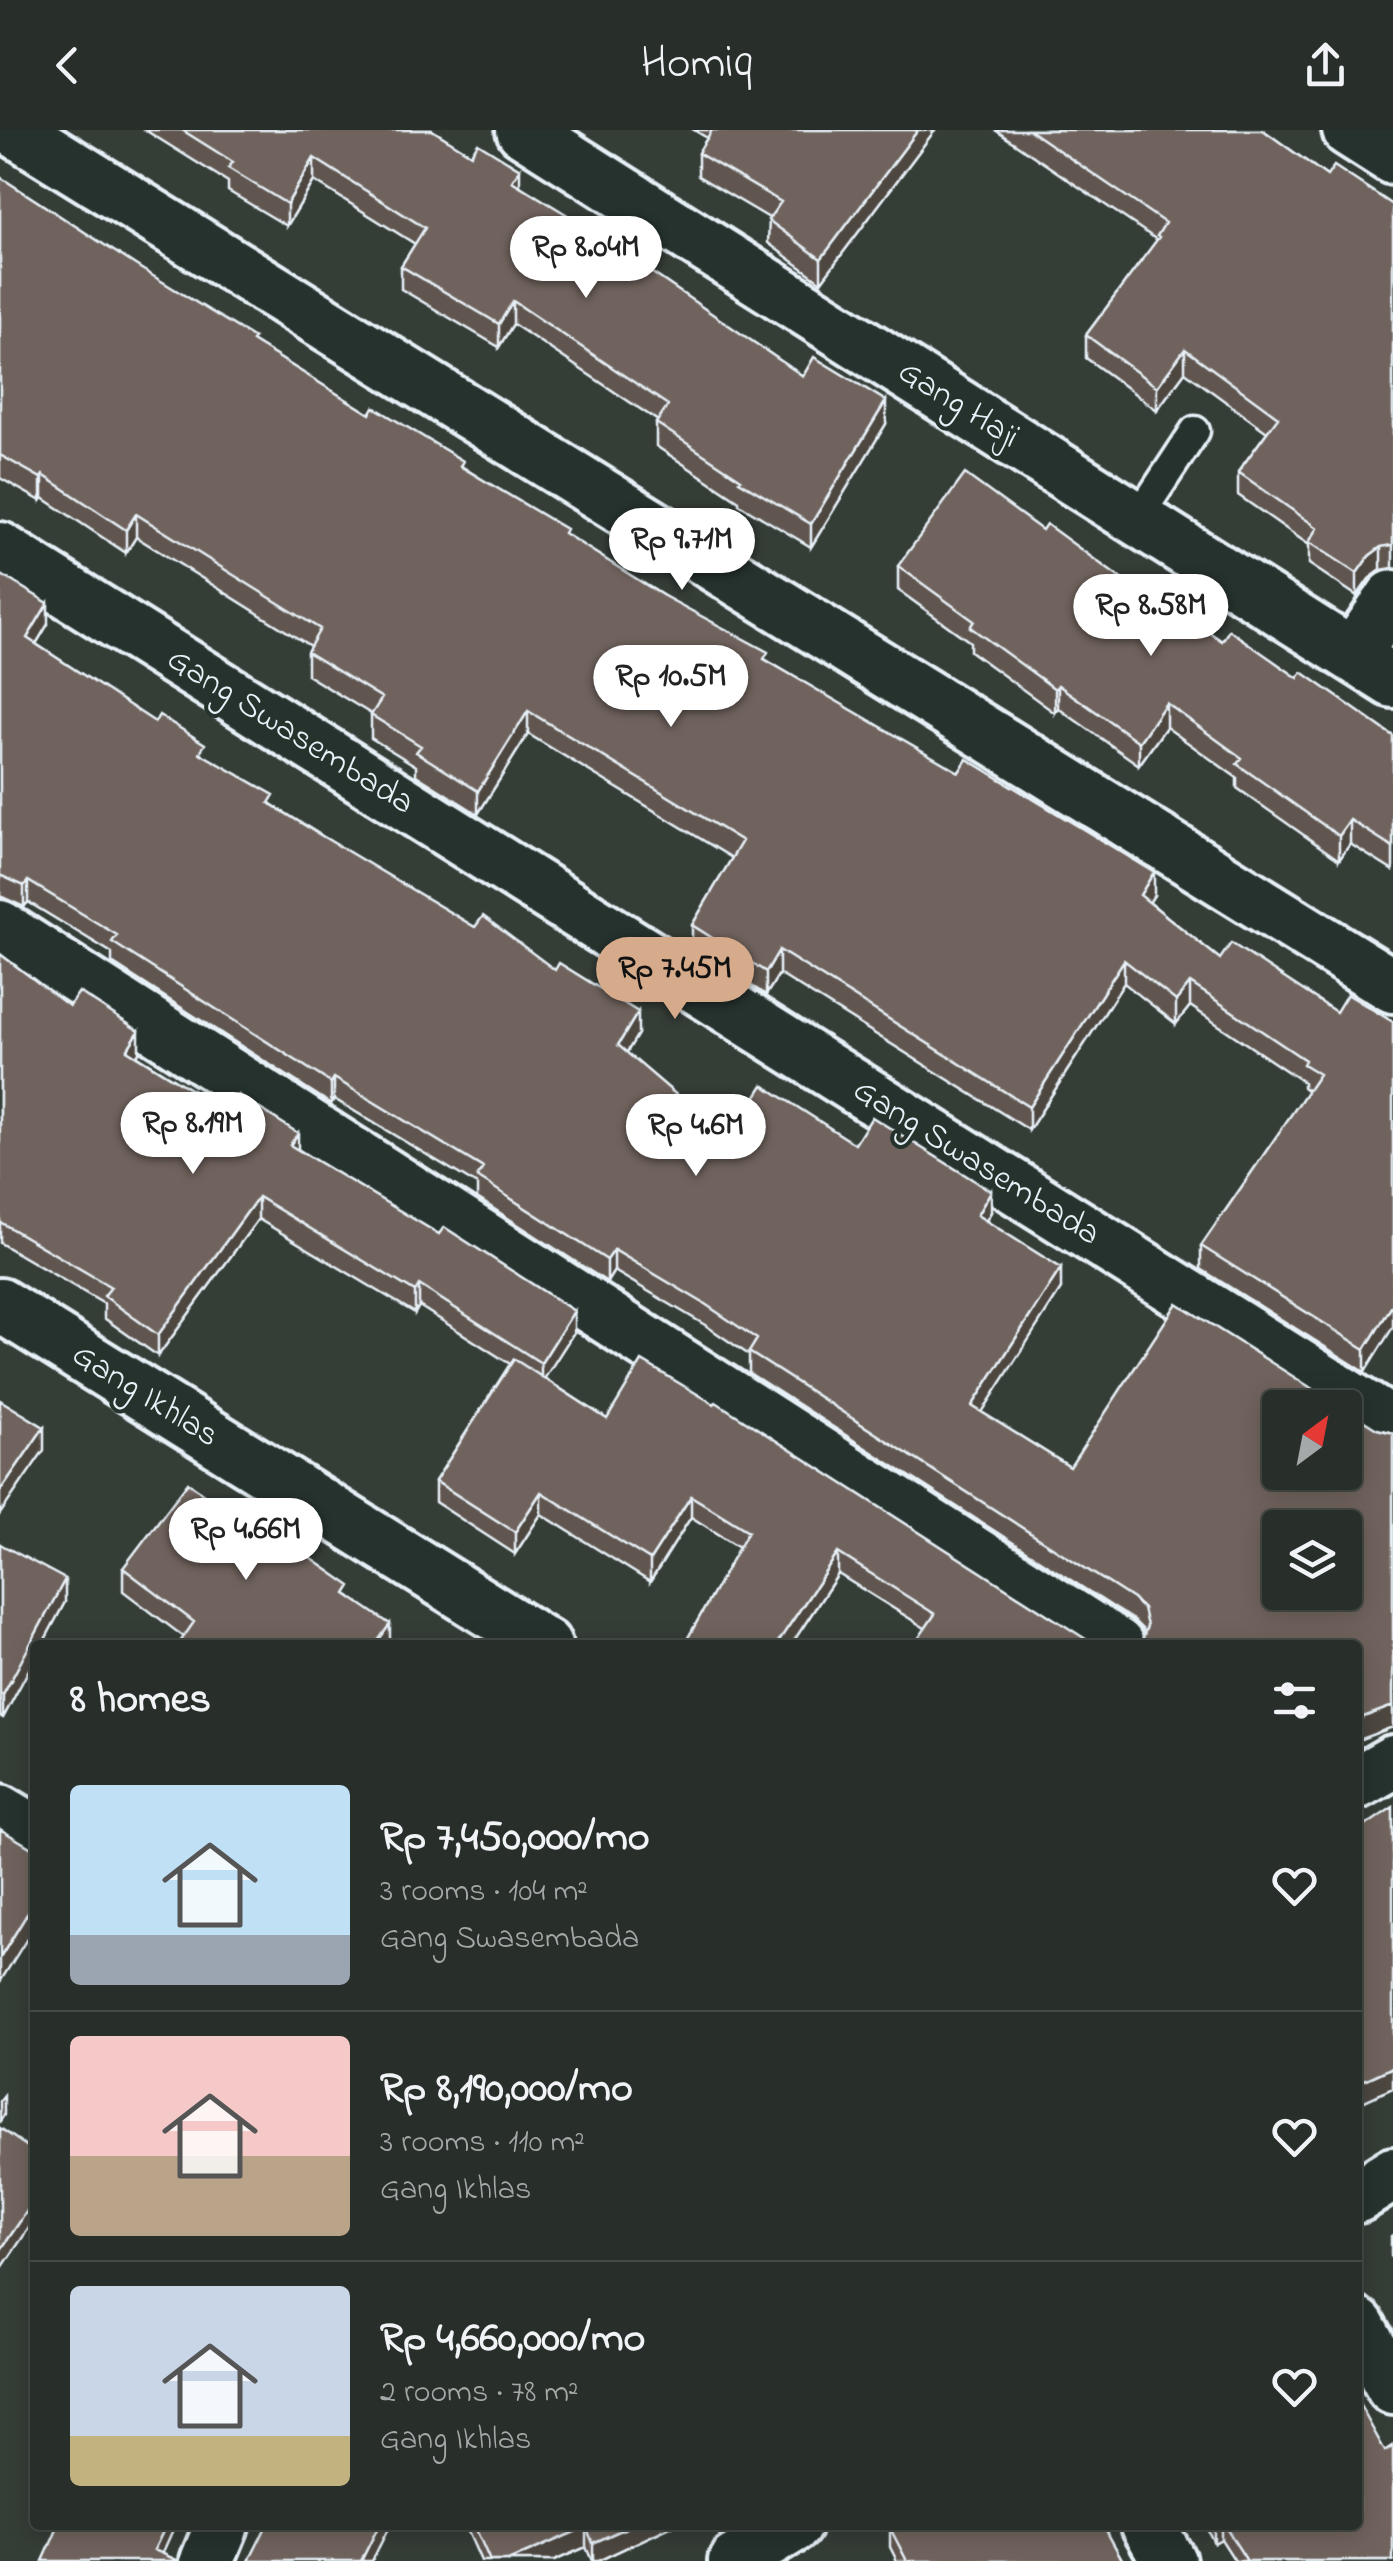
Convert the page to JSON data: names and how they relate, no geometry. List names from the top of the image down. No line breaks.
{"streets":{"street":["Gang Haji","Gang Swasembada","Gang Ikhlas"]},"north":"top right","page":{"header":"Homiq","price":["Rp 8.04M","Rp 9.71M","Rp 8.58M","Rp 10.5M","Rp 7.45M","Rp 8.19M","Rp 4.6M","Rp 4.66M"],"heading":"8 homes","list":[{"name":"Rp 7,450,000/mo","note":"3 rooms · 104 m² · Gang Swasembada"},{"name":"Rp 8,190,000/mo","note":"3 rooms · 110 m² · Gang Ikhlas"},{"name":"Rp 4,660,000/mo","note":"2 rooms · 78 m² · Gang Ikhlas"}]}}
